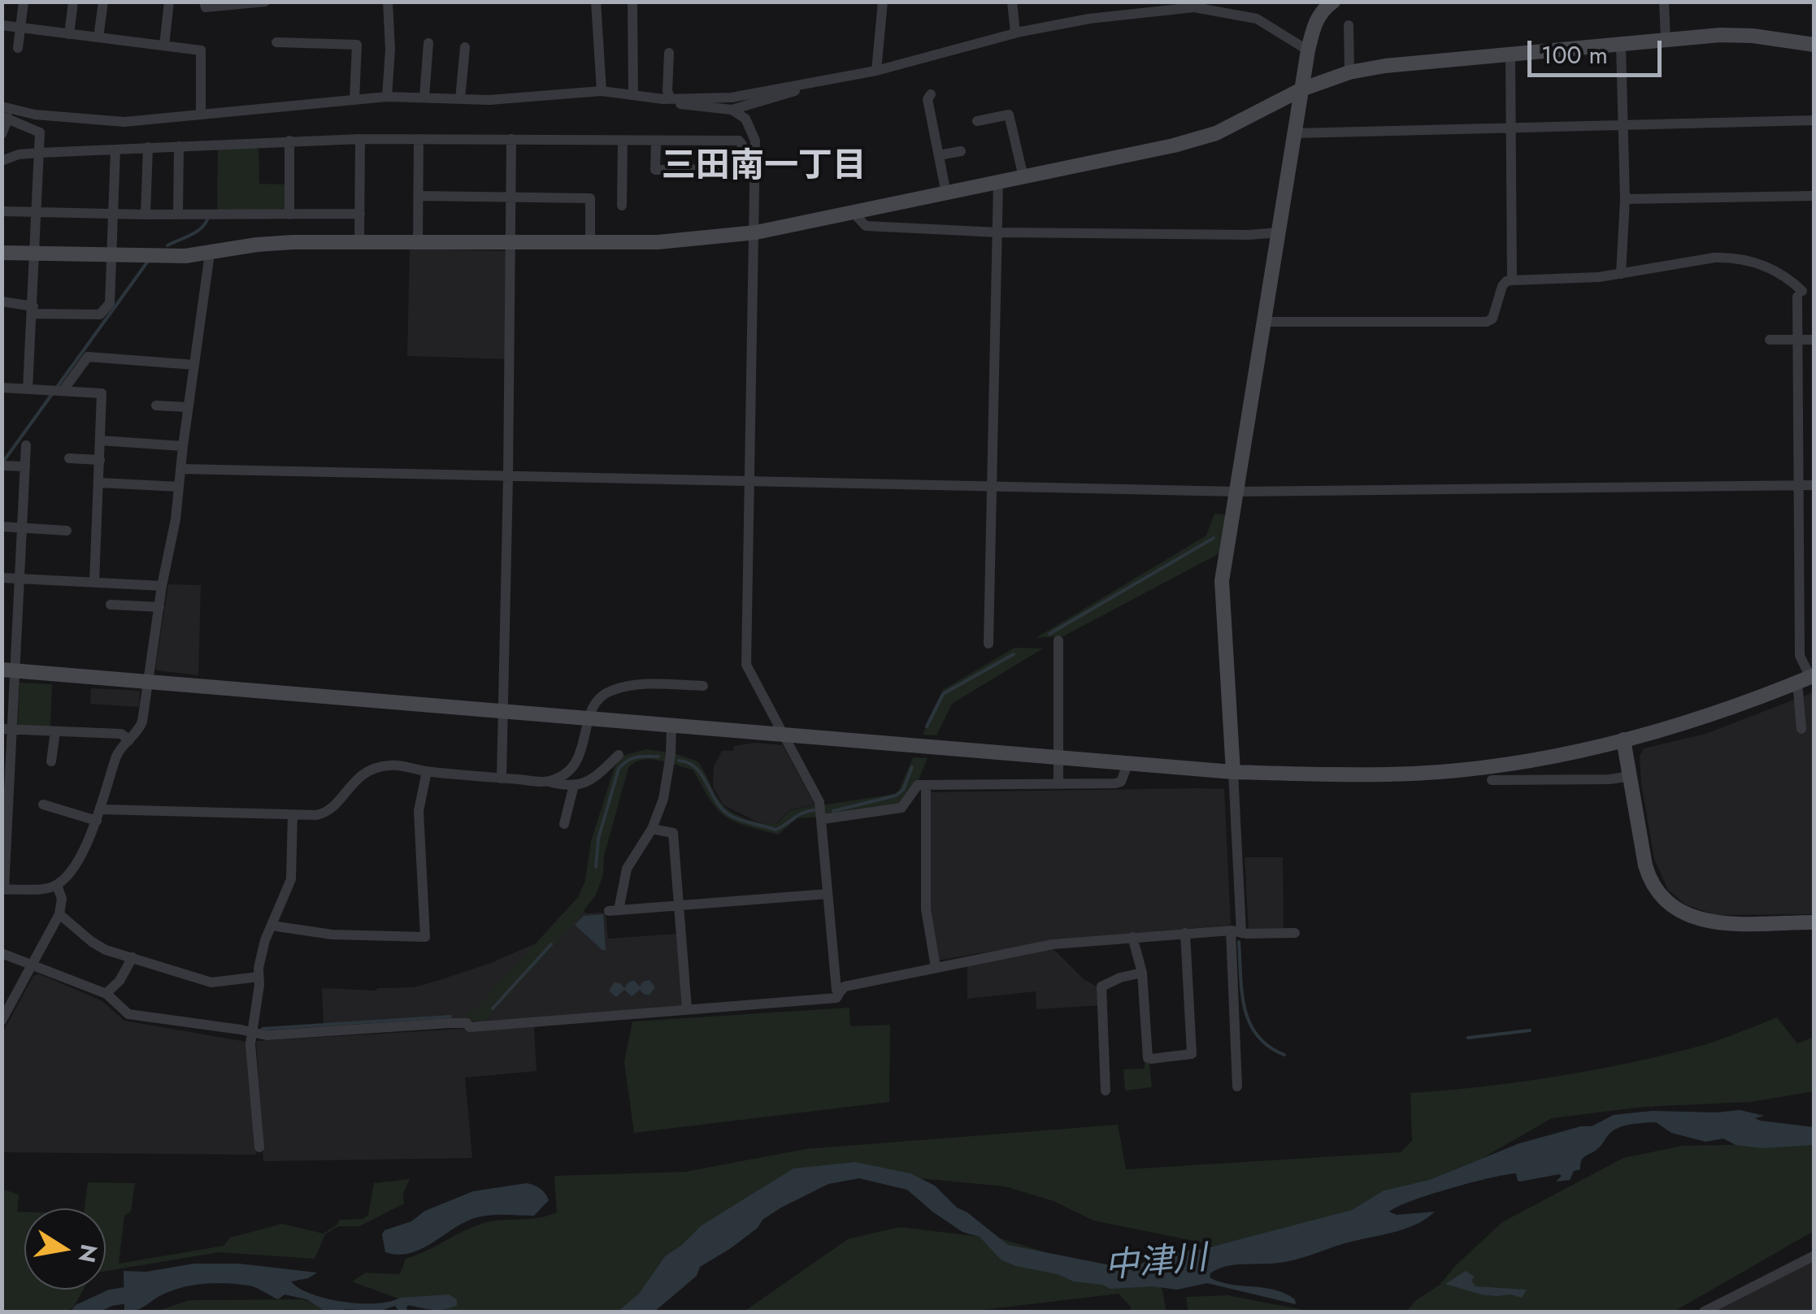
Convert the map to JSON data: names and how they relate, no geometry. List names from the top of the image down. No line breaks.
{"districts":["三田南一丁目"],"water":["中津川"],"scale_bar":"100 m","north":"right"}
